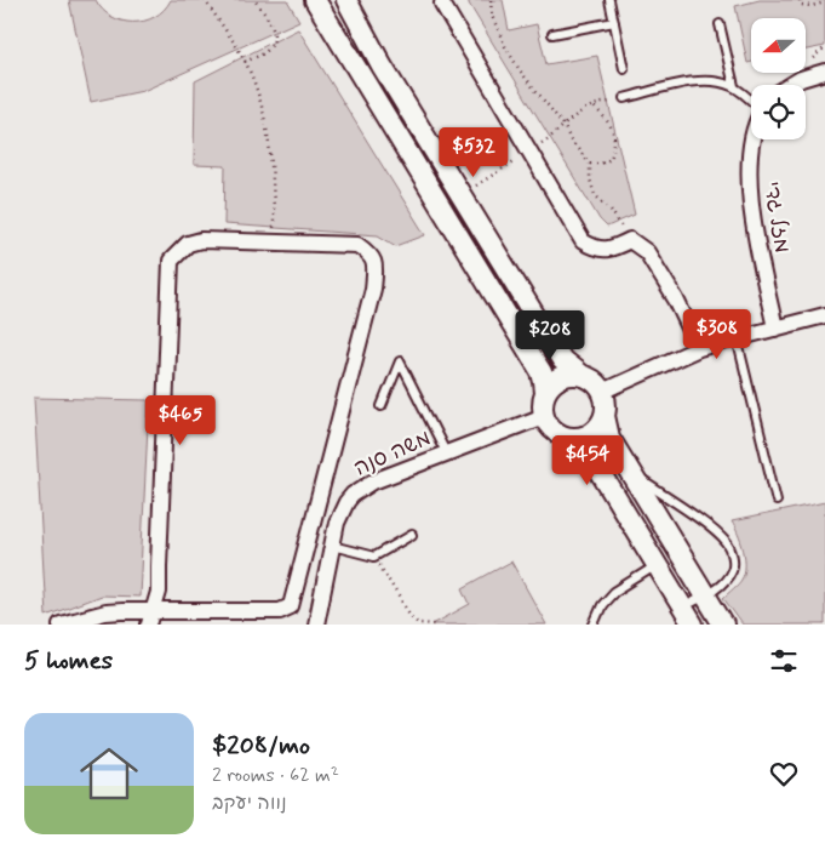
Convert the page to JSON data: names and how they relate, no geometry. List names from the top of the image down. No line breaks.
{"streets":{"street":["מזל גדי","משה סנה"]},"north":"left","page":{"price":["$532","$308","$208","$465","$454"],"heading":"5 homes","list":[{"name":"$208/mo","note":"2 rooms · 62 m² · נווה יעקב"}]}}
